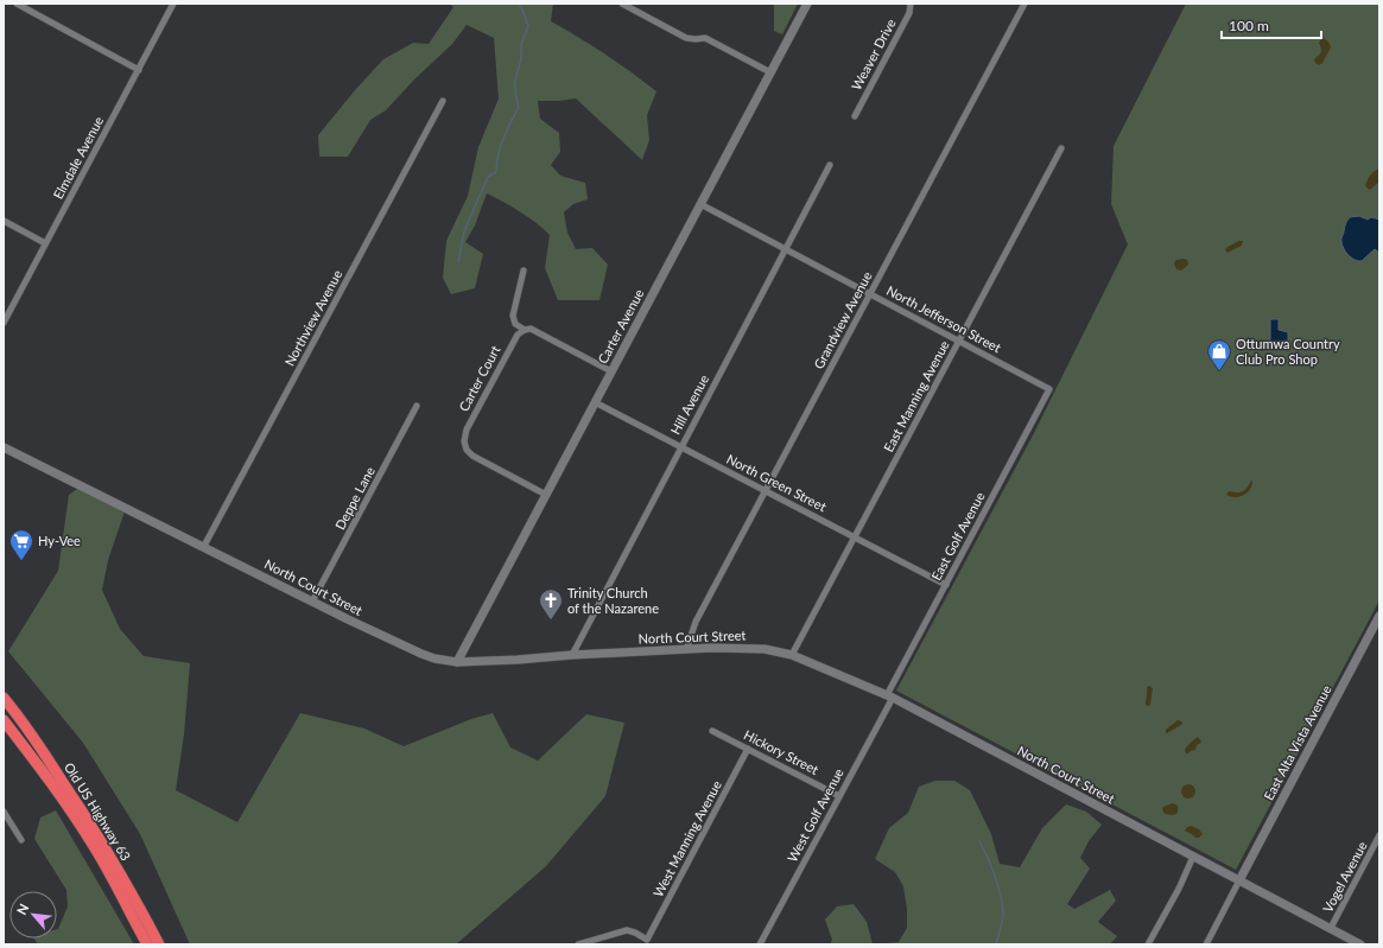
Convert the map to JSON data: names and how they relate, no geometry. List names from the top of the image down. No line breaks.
{"streets":{"highway":["Old US Highway 63"],"main road":["Carter Avenue","North Court Street","East Alta Vista Avenue"],"street":["Weaver Drive","Elmdale Avenue","Northview Avenue","North Jefferson Street","Grandview Avenue","Carter Court","East Manning Avenue","Hill Avenue","North Green Street","Deppe Lane","East Golf Avenue","Hickory Street","West Golf Avenue","West Manning Avenue","Vogel Avenue"]},"crossings":[["Northview Avenue","North Court Street"],["North Jefferson Street","Grandview Avenue"],["North Jefferson Street","Carter Avenue"],["North Jefferson Street","East Manning Avenue"],["North Jefferson Street","Hill Avenue"],["North Jefferson Street","East Golf Avenue"],["Grandview Avenue","North Green Street"],["Grandview Avenue","North Court Street"],["Carter Avenue","Carter Court"],["Carter Avenue","North Green Street"],["Carter Avenue","North Court Street"],["East Manning Avenue","North Green Street"],["East Manning Avenue","North Court Street"],["Hill Avenue","North Green Street"],["Hill Avenue","North Court Street"],["North Green Street","East Golf Avenue"],["Deppe Lane","North Court Street"],["East Golf Avenue","North Court Street"],["East Golf Avenue","West Golf Avenue"],["North Court Street","East Alta Vista Avenue"],["North Court Street","West Golf Avenue"],["North Court Street","Vogel Avenue"],["Hickory Street","West Golf Avenue"],["Hickory Street","West Manning Avenue"]],"places":{"shop":["Ottumwa Country Club Pro Shop"],"supermarket":["Hy-Vee"],"church":["Trinity Church of the Nazarene"]},"scale_bar":"100 m","north":"top left"}
